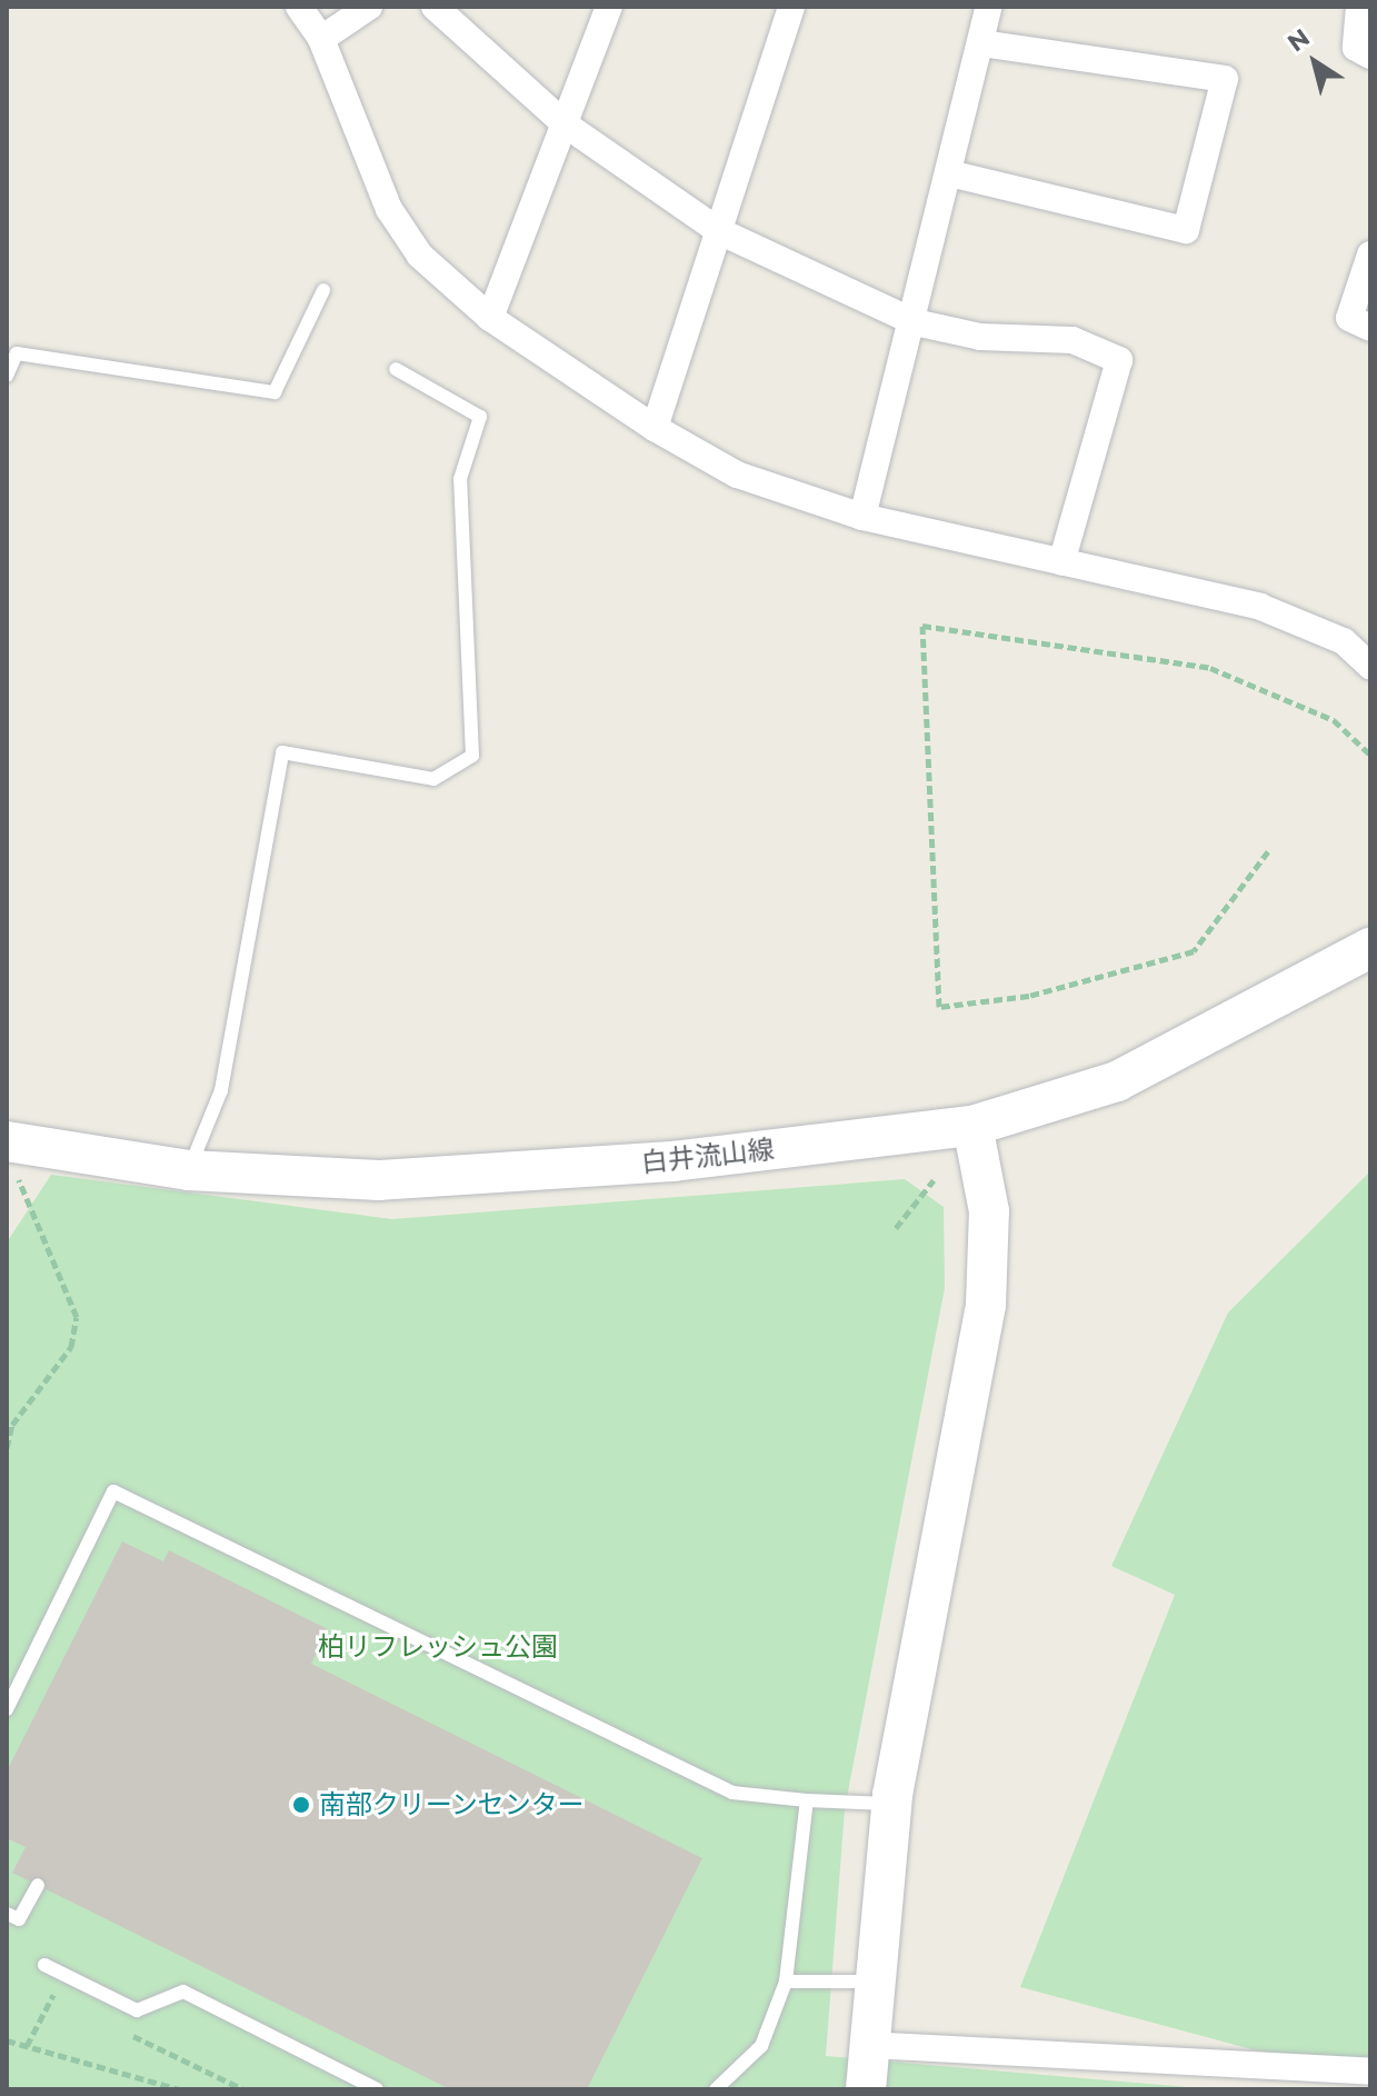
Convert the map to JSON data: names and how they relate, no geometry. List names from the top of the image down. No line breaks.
{"streets":{"main road":["白井流山線"]},"parks":["柏リフレッシュ公園"],"places":["南部クリーンセンター"],"north":"top left"}
